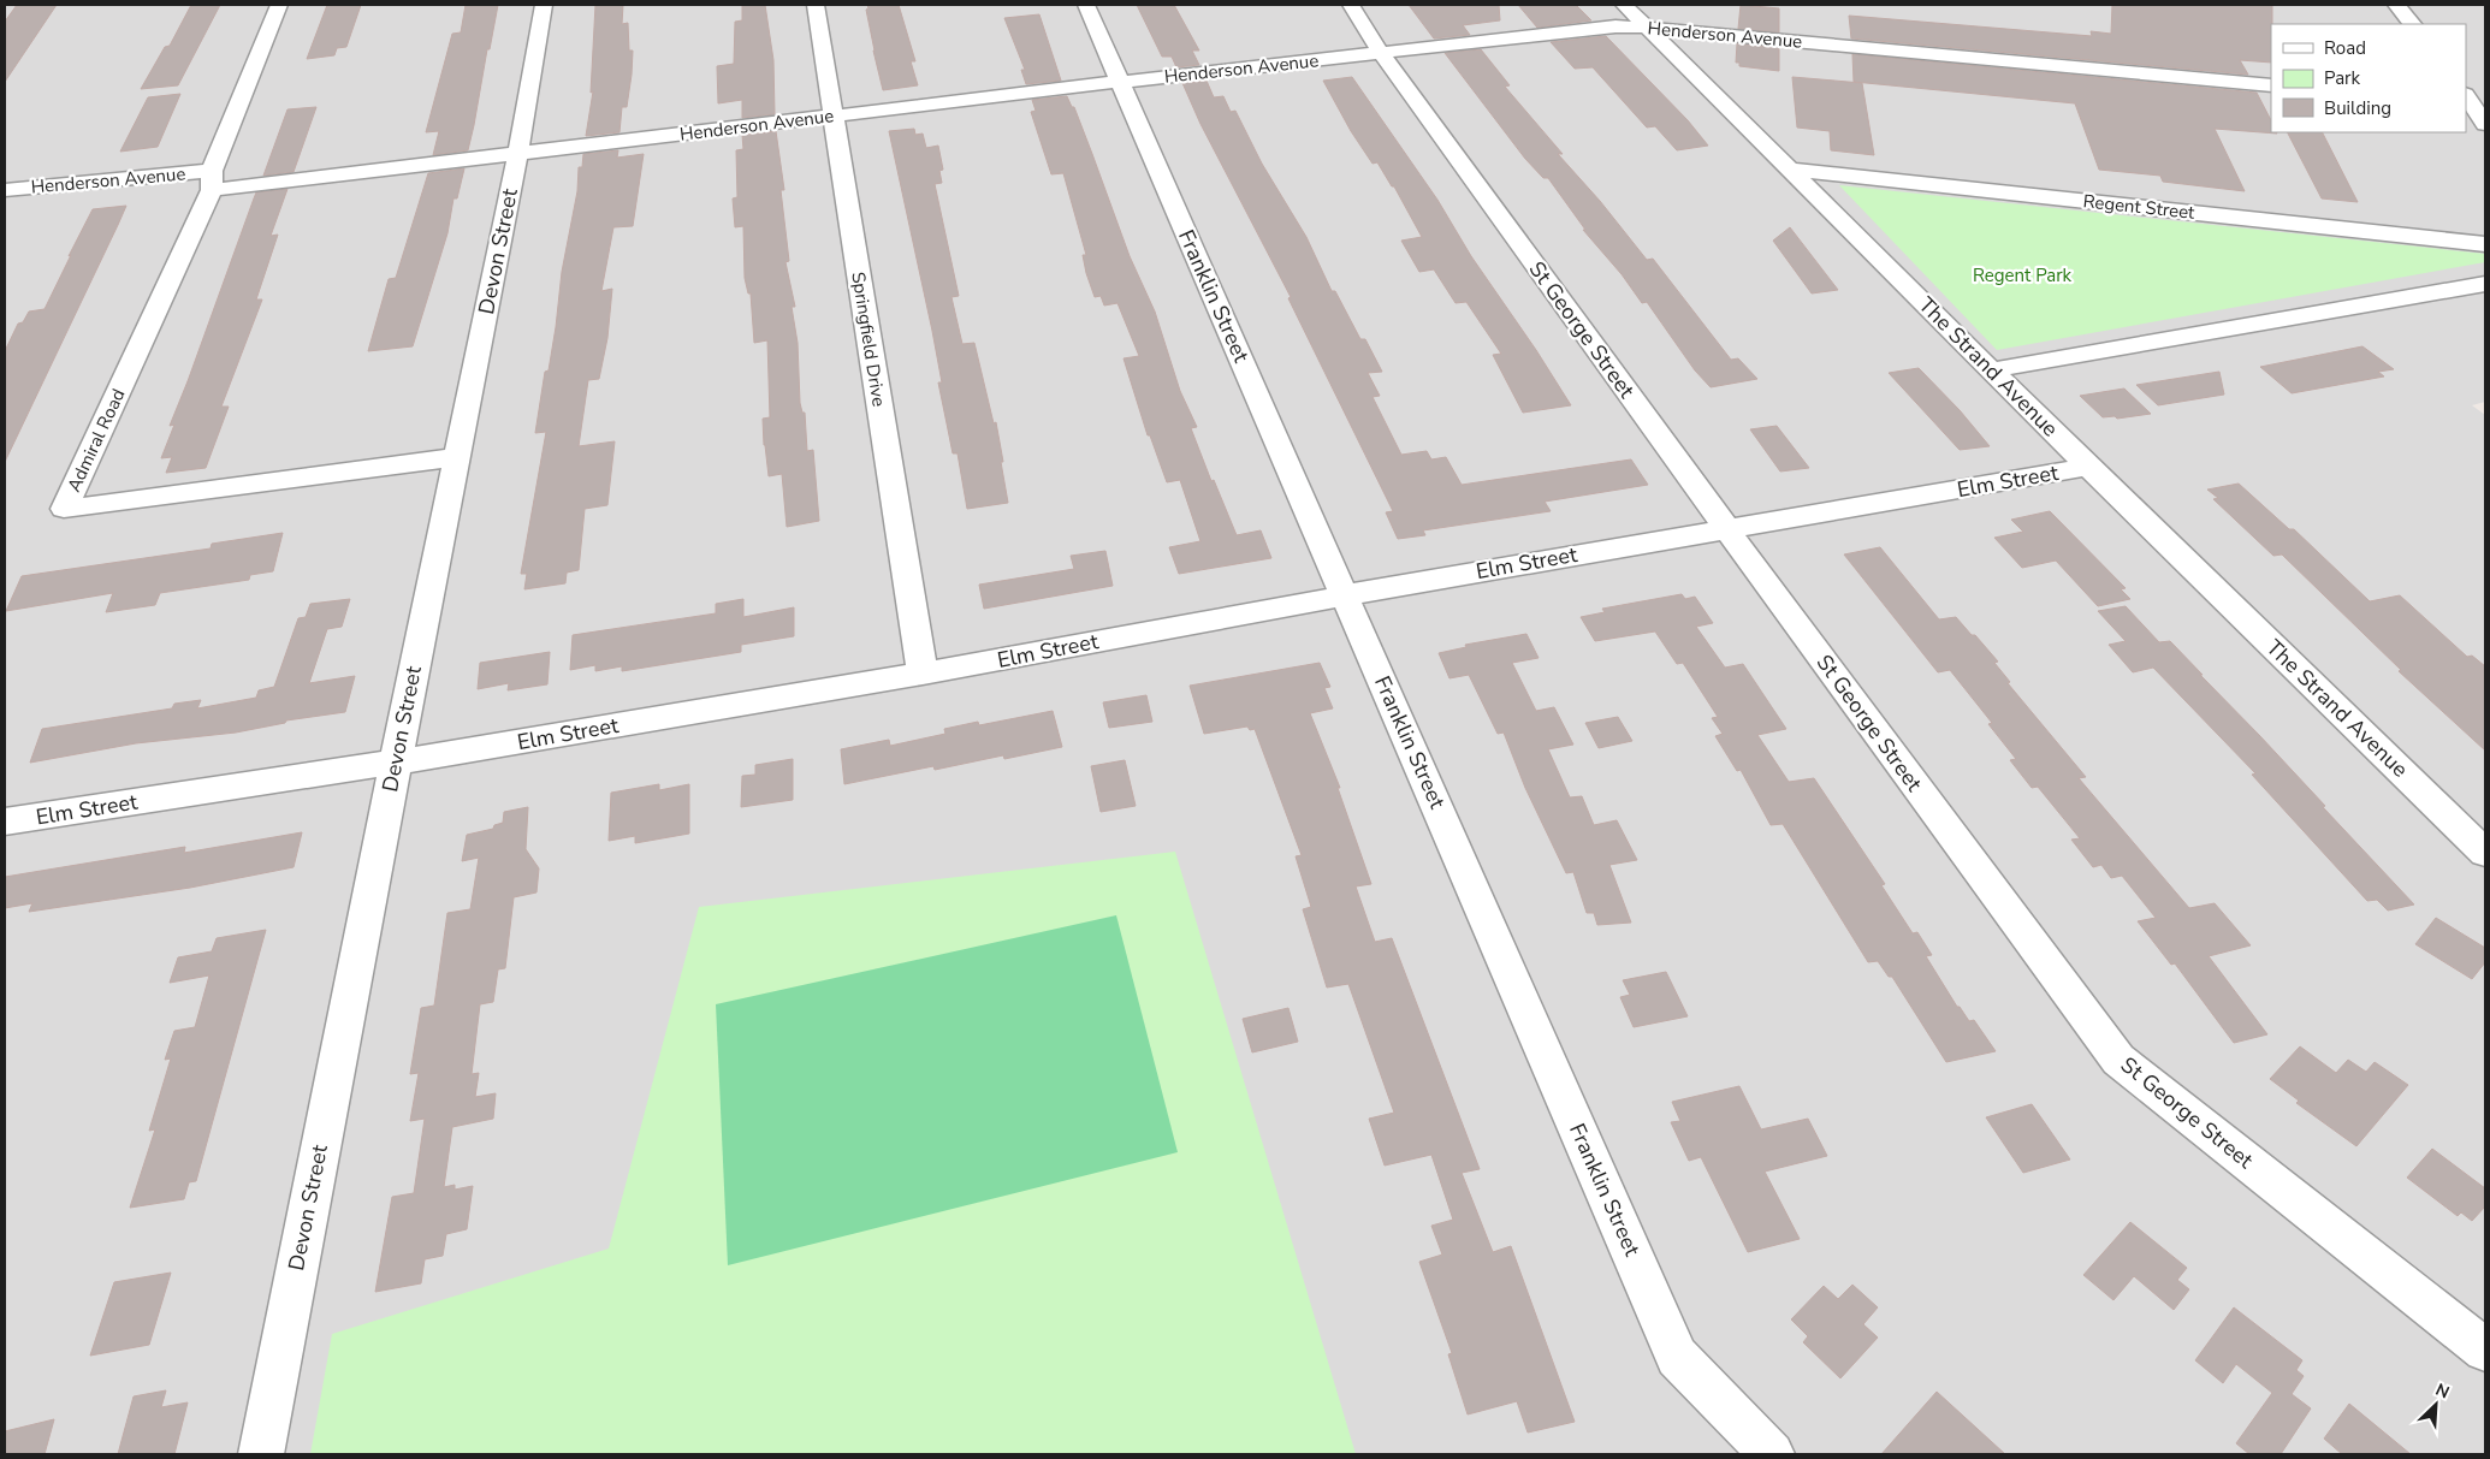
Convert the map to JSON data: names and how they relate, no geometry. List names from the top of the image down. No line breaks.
{"streets":{"street":["Henderson Avenue","Regent Street","Devon Street","Franklin Street","St George Street","Springfield Drive","The Strand Avenue","Admiral Road","Elm Street"]},"crossings":[["Henderson Avenue","Devon Street"],["Henderson Avenue","Franklin Street"],["Henderson Avenue","St George Street"],["Henderson Avenue","Springfield Drive"],["Henderson Avenue","The Strand Avenue"],["Henderson Avenue","Admiral Road"],["Regent Street","The Strand Avenue"],["Devon Street","Admiral Road"],["Devon Street","Elm Street"],["Franklin Street","Elm Street"],["St George Street","Elm Street"],["Springfield Drive","Elm Street"],["The Strand Avenue","Elm Street"]],"parks":["Regent Park"],"legend":["Road","Park","Building"],"north":"top right"}
